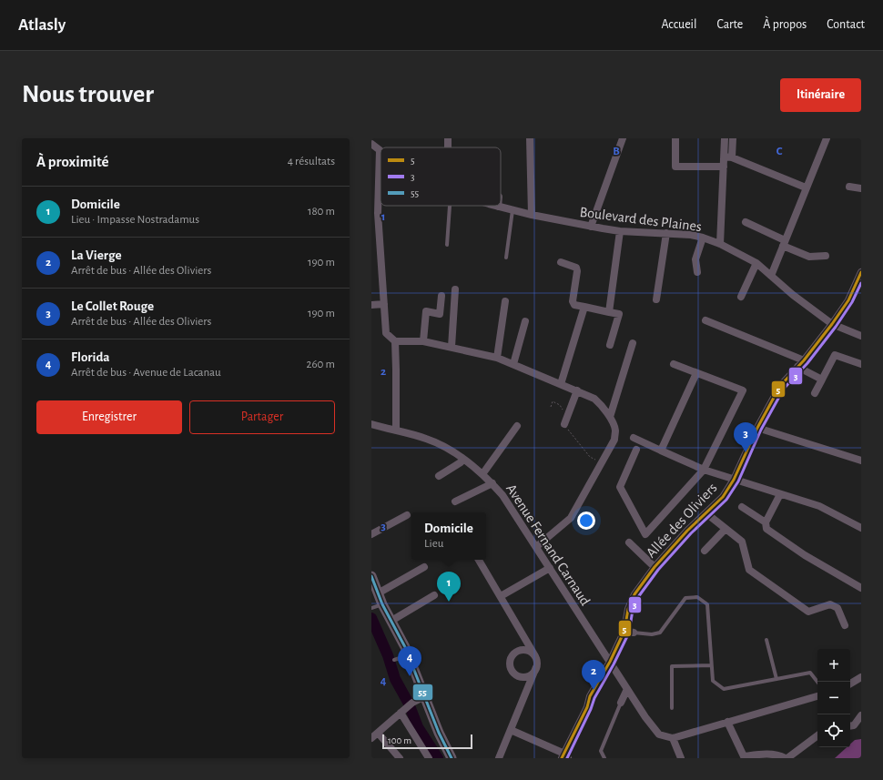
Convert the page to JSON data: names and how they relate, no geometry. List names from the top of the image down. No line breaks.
{"streets":{"street":["Boulevard des Plaines","Allée des Oliviers","Avenue Fernand Carnaud"]},"crossings":[["Boulevard des Plaines","Allée des Oliviers"],["Allée des Oliviers","Avenue Fernand Carnaud"]],"lines":["transit line 5","transit line 3","transit line 55"],"legend":["5","3","55"],"scale_bar":"100 m","page":{"header":"Atlasly","nav":["Accueil","Carte","À propos","Contact"],"buttons":["Itinéraire",["Enregistrer","Partager"]],"title":"Nous trouver","heading":["À proximité","4 résultats"],"list":[{"mark":"1","name":"Domicile","note":"Lieu · Impasse Nostradamus","value":"180 m"},{"mark":"2","name":"La Vierge","note":"Arrêt de bus · Allée des Oliviers","value":"190 m"},{"mark":"3","name":"Le Collet Rouge","note":"Arrêt de bus · Allée des Oliviers","value":"190 m"},{"mark":"4","name":"Florida","note":"Arrêt de bus · Avenue de Lacanau","value":"260 m"}],"pins":["3","1","4","2"],"popup":["Domicile","Lieu"],"map_buttons":["+","−"],"scale":"100 m"},"grid":{"columns":["B","C"],"rows":["1","2","3","4"]}}
